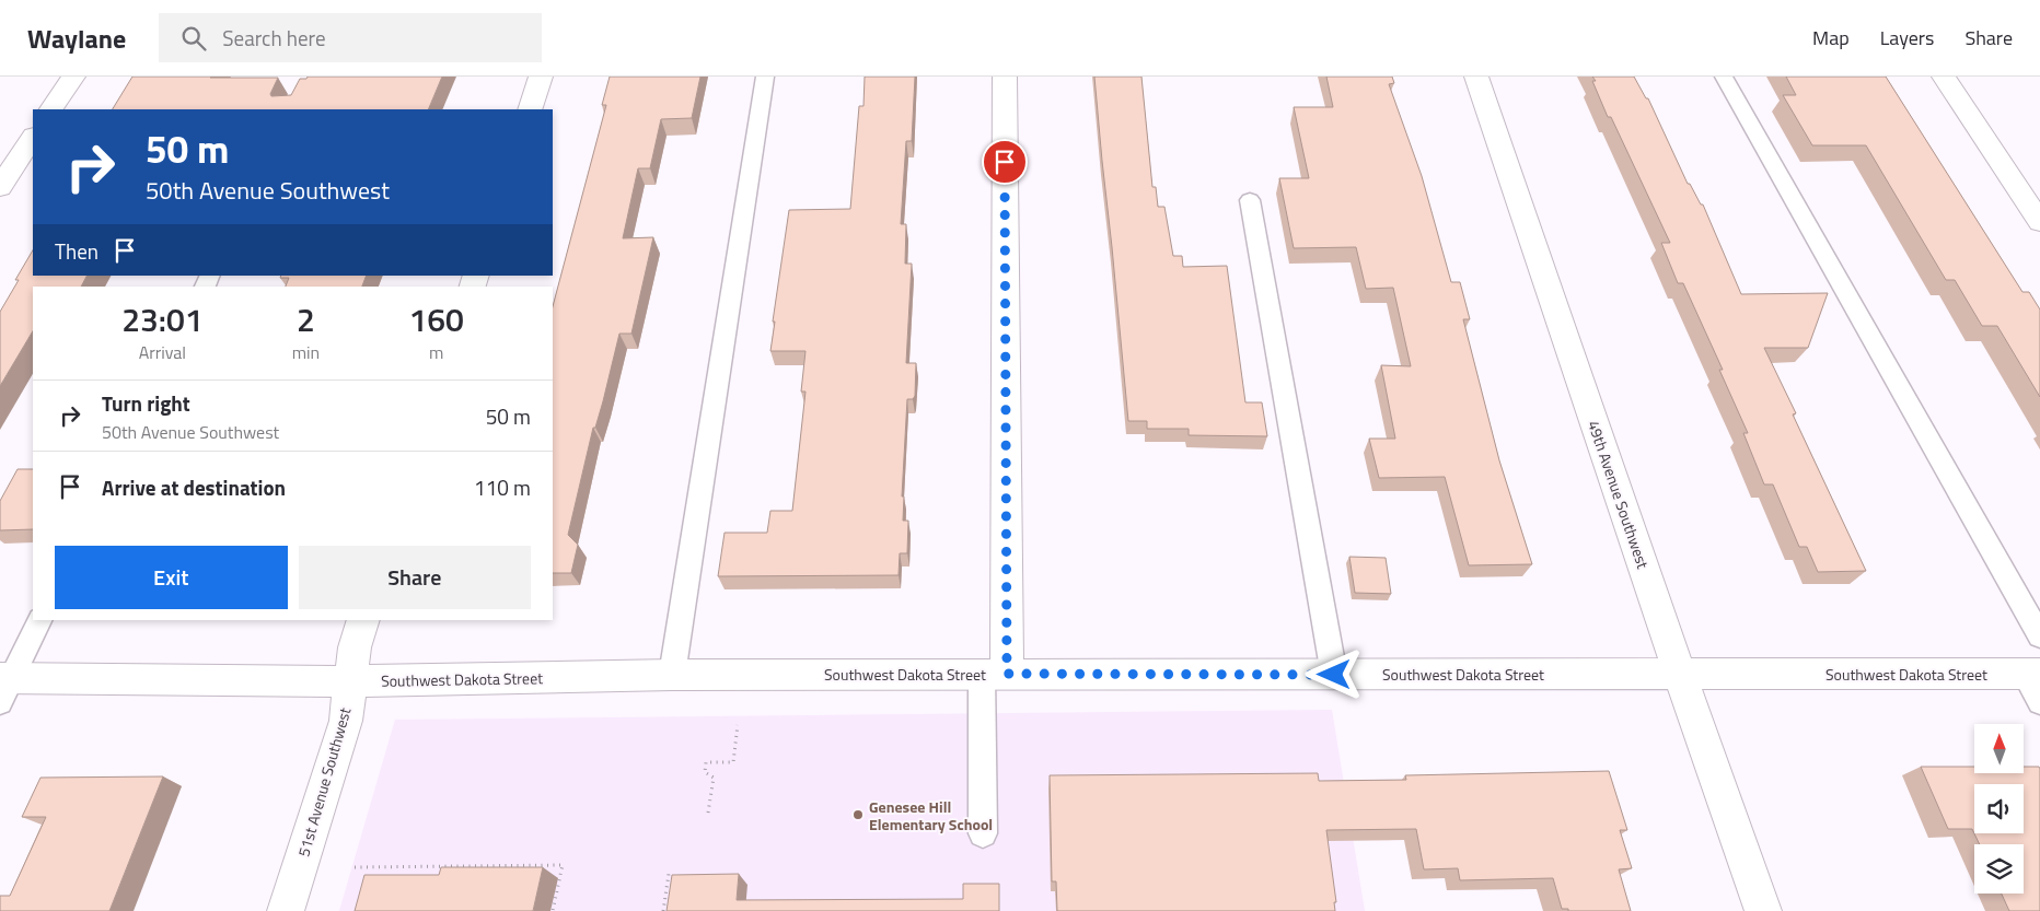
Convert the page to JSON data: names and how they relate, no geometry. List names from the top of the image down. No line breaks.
{"streets":{"street":["49th Avenue Southwest","Southwest Dakota Street","51st Avenue Southwest"]},"crossings":[["49th Avenue Southwest","Southwest Dakota Street"],["Southwest Dakota Street","51st Avenue Southwest"]],"places":["Genesee Hill Elementary School"],"north":"top","page":{"header":"Waylane","search":"Search here","nav":["Map","Layers","Share"],"turn":["50 m","50th Avenue Southwest"],"then":"Then","eta":["23:01","Arrival","2","min","160","m"],"list":[{"name":"Turn right","note":"50th Avenue Southwest","value":"50 m"},{"name":"Arrive at destination","value":"110 m"}],"buttons":["Exit","Share"]}}
